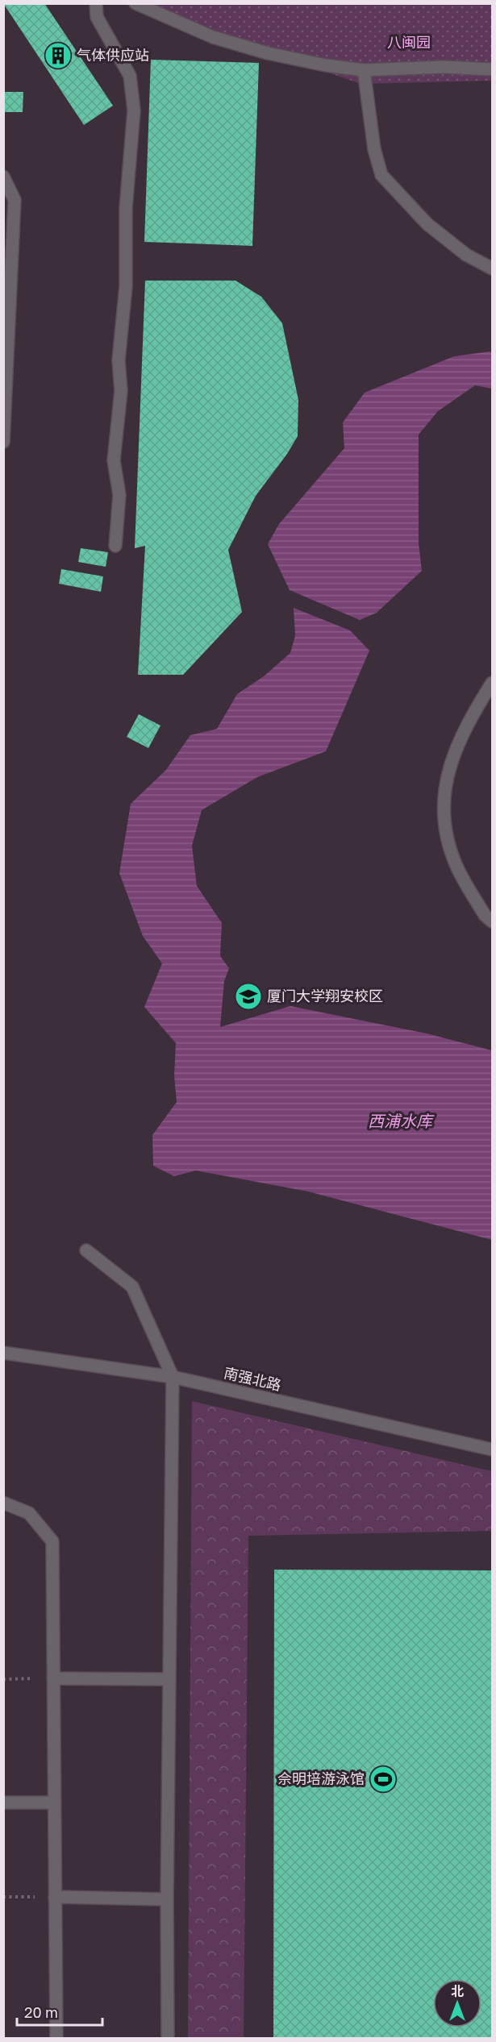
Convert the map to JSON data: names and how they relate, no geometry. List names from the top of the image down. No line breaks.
{"streets":{"street":["南强北路"]},"water":["西浦水库"],"parks":["八闽园"],"places":{"building":["气体供应站"],"school or university":["厦门大学翔安校区"],"sports":["佘明培游泳馆"]},"scale_bar":"20 m","north":"top"}
